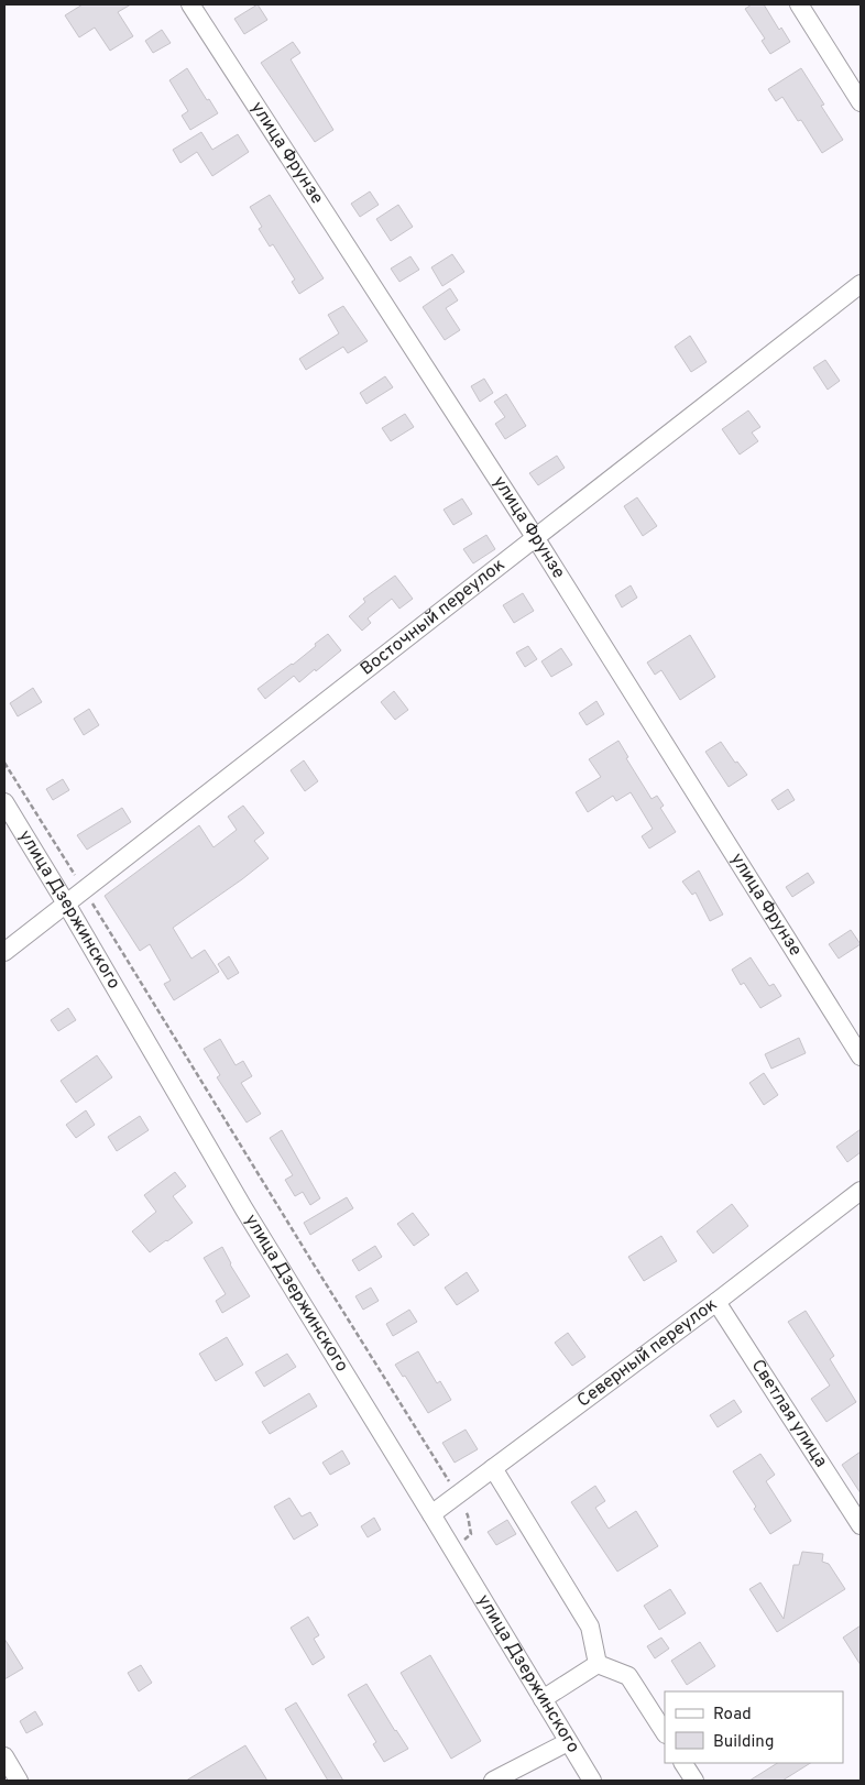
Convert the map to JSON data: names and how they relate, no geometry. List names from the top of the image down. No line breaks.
{"streets":{"street":["улица Фрунзе","Восточный переулок","улица Дзержинского","Северный переулок","Светлая улица"]},"crossings":[["улица Фрунзе","Восточный переулок"],["Восточный переулок","улица Дзержинского"],["улица Дзержинского","Северный переулок"],["Северный переулок","Светлая улица"]],"legend":["Road","Building"]}
